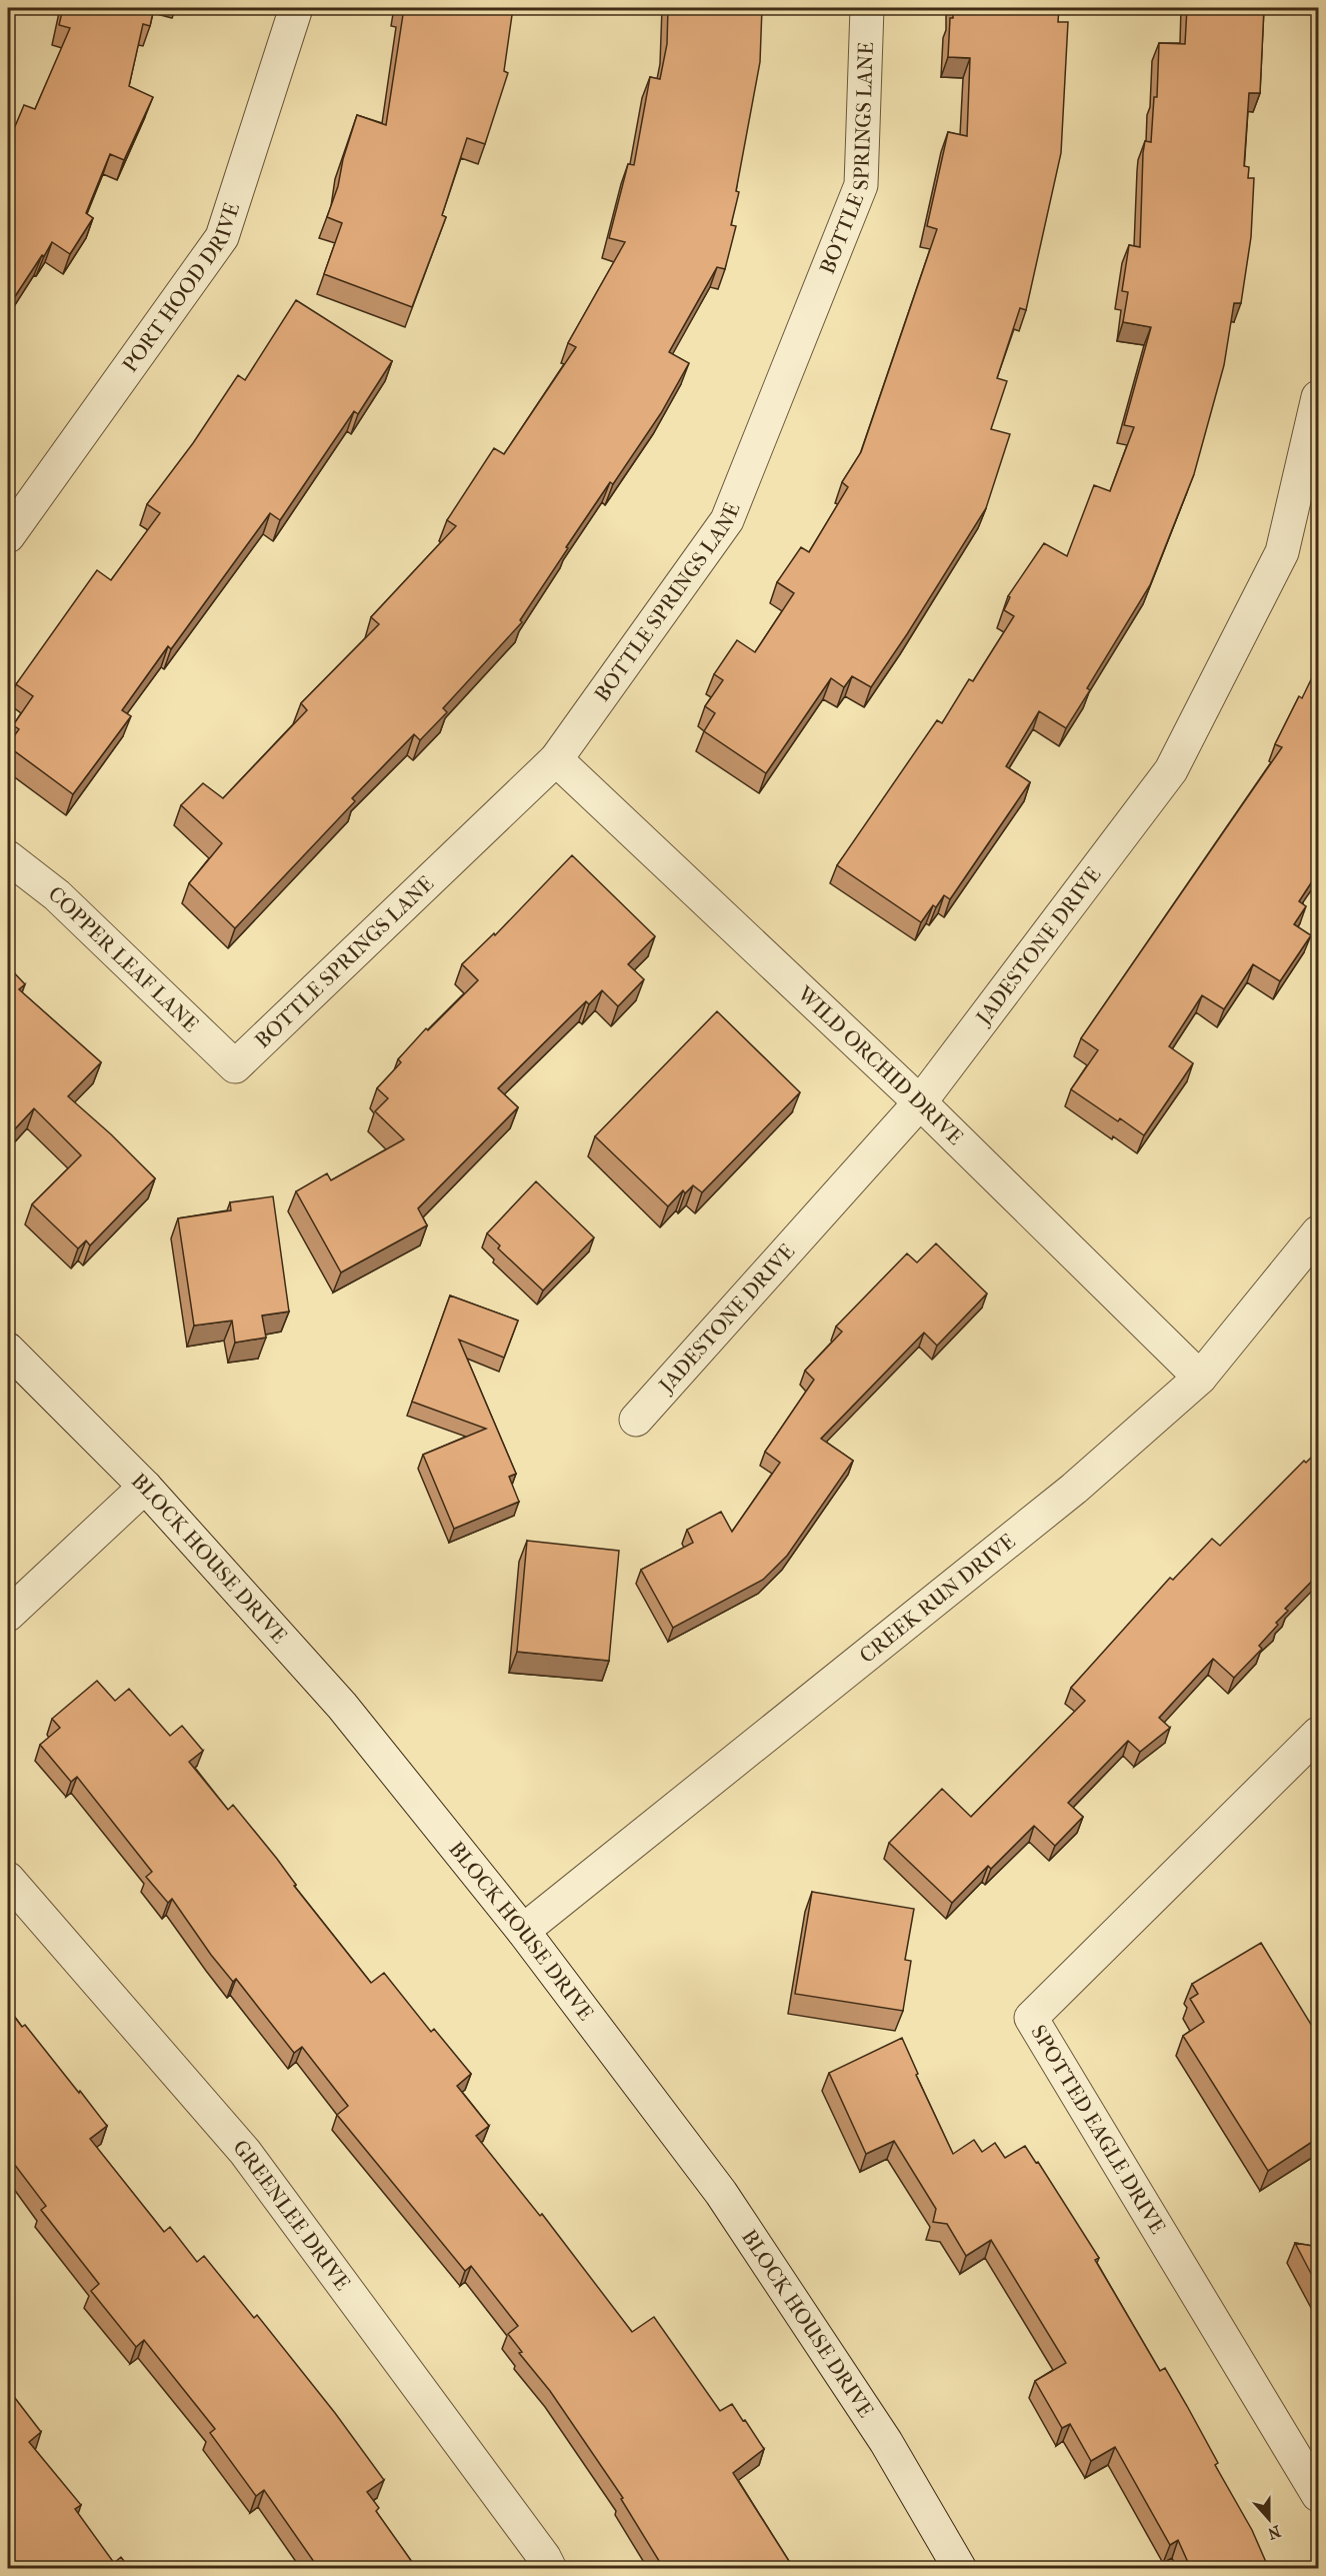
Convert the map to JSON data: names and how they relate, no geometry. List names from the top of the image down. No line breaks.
{"streets":{"street":["BOTTLE SPRINGS LANE","PORT HOOD DRIVE","JADESTONE DRIVE","COPPER LEAF LANE","WILD ORCHID DRIVE","BLOCK HOUSE DRIVE","CREEK RUN DRIVE","SPOTTED EAGLE DRIVE","GREENLEE DRIVE"]},"crossings":[["BOTTLE SPRINGS LANE","COPPER LEAF LANE"],["BOTTLE SPRINGS LANE","WILD ORCHID DRIVE"],["JADESTONE DRIVE","WILD ORCHID DRIVE"],["WILD ORCHID DRIVE","CREEK RUN DRIVE"],["BLOCK HOUSE DRIVE","CREEK RUN DRIVE"]],"north":"bottom"}
